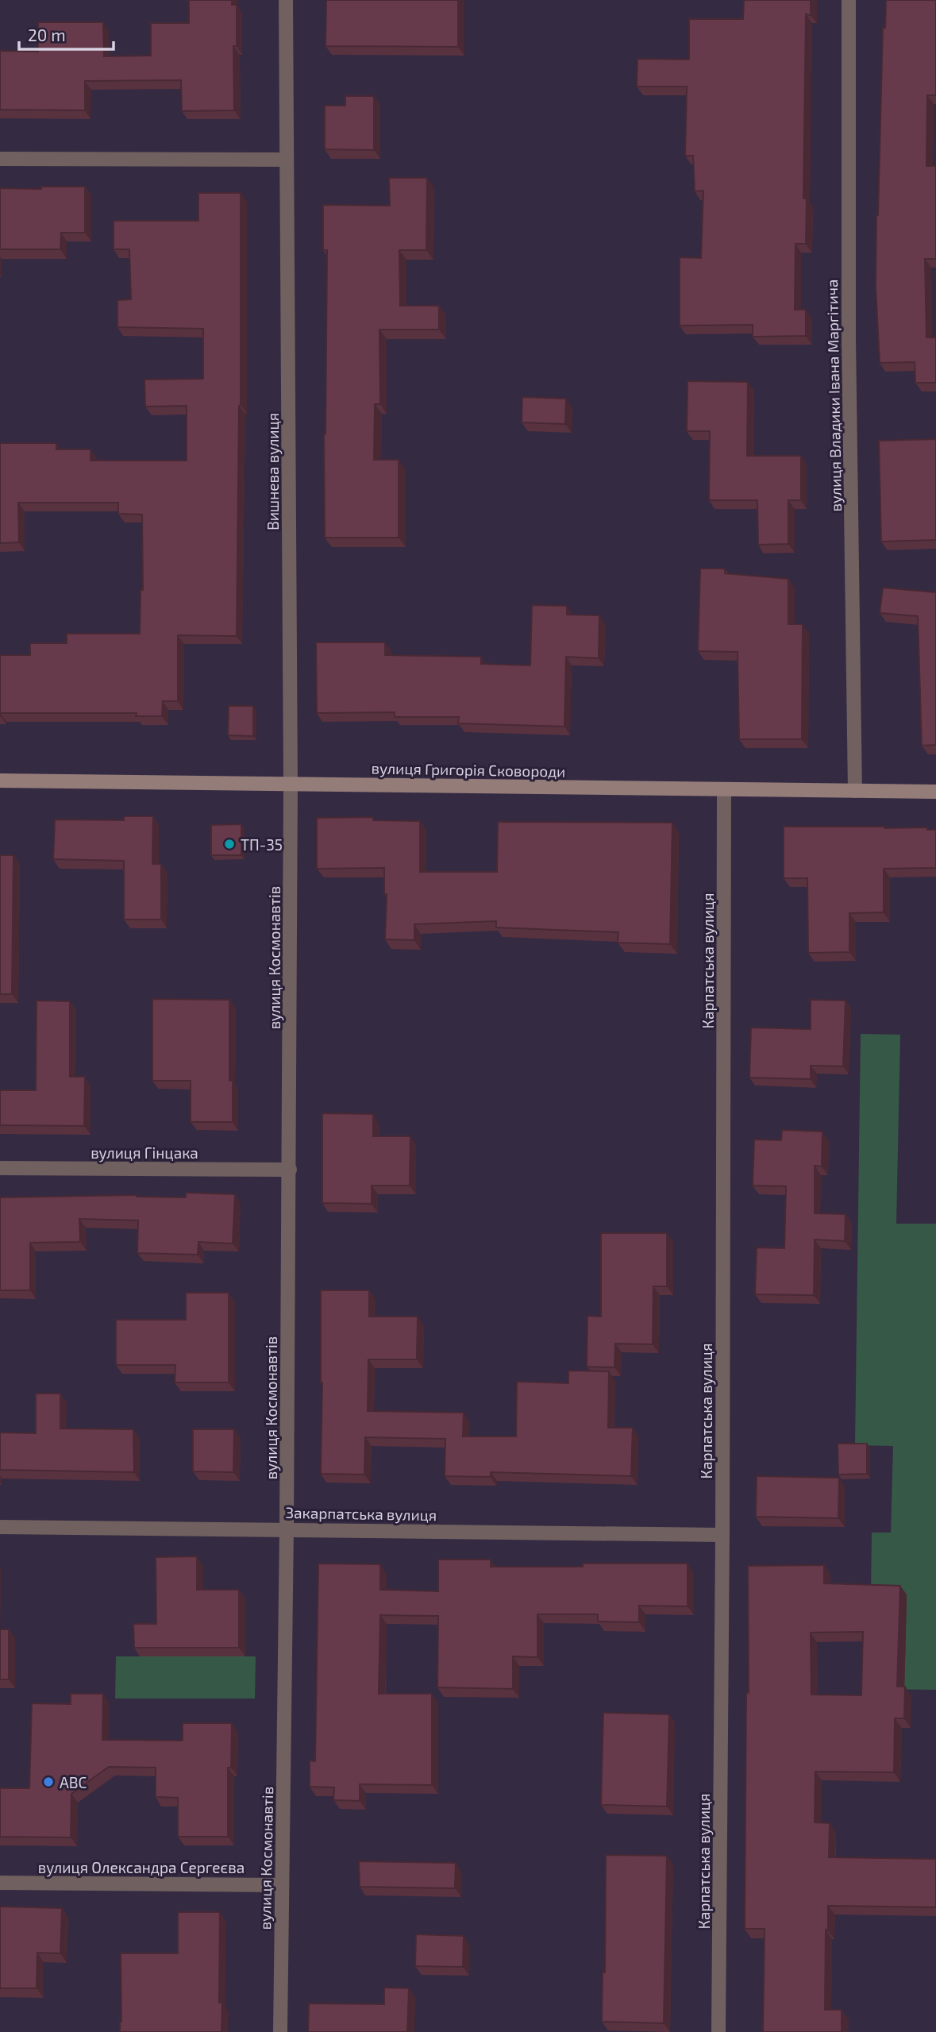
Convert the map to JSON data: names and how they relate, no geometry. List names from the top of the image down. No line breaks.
{"streets":{"main road":["вулиця Григорія Сковороди"],"street":["вулиця Владики Івана Маргітича","Вишнева вулиця","вулиця Космонавтів","Карпатська вулиця","вулиця Гінцака","Закарпатська вулиця","вулиця Олександра Сергеєва"]},"crossings":[["вулиця Владики Івана Маргітича","вулиця Григорія Сковороди"],["Вишнева вулиця","вулиця Григорія Сковороди"],["Вишнева вулиця","вулиця Космонавтів"],["вулиця Григорія Сковороди","вулиця Космонавтів"],["вулиця Григорія Сковороди","Карпатська вулиця"],["вулиця Космонавтів","вулиця Гінцака"],["вулиця Космонавтів","Закарпатська вулиця"],["вулиця Космонавтів","вулиця Олександра Сергеєва"],["Карпатська вулиця","Закарпатська вулиця"]],"places":["ТП-35","ABC"],"scale_bar":"20 m"}
